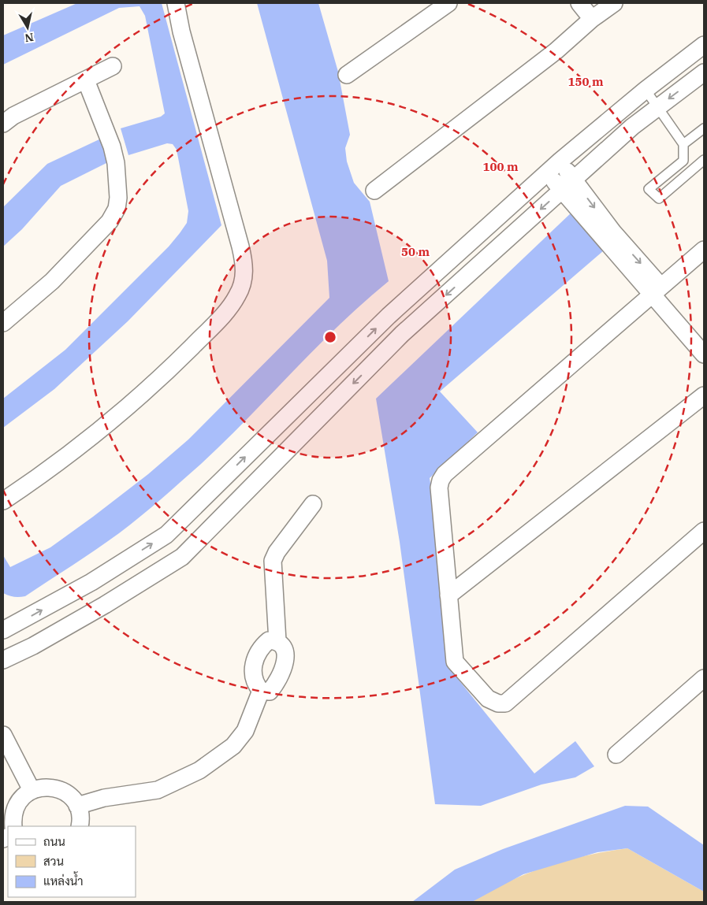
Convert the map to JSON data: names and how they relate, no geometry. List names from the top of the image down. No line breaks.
{"legend":["ถนน","สวน","แหล่งน้ำ"],"north":"bottom","rings":["150 m","100 m","50 m"]}
